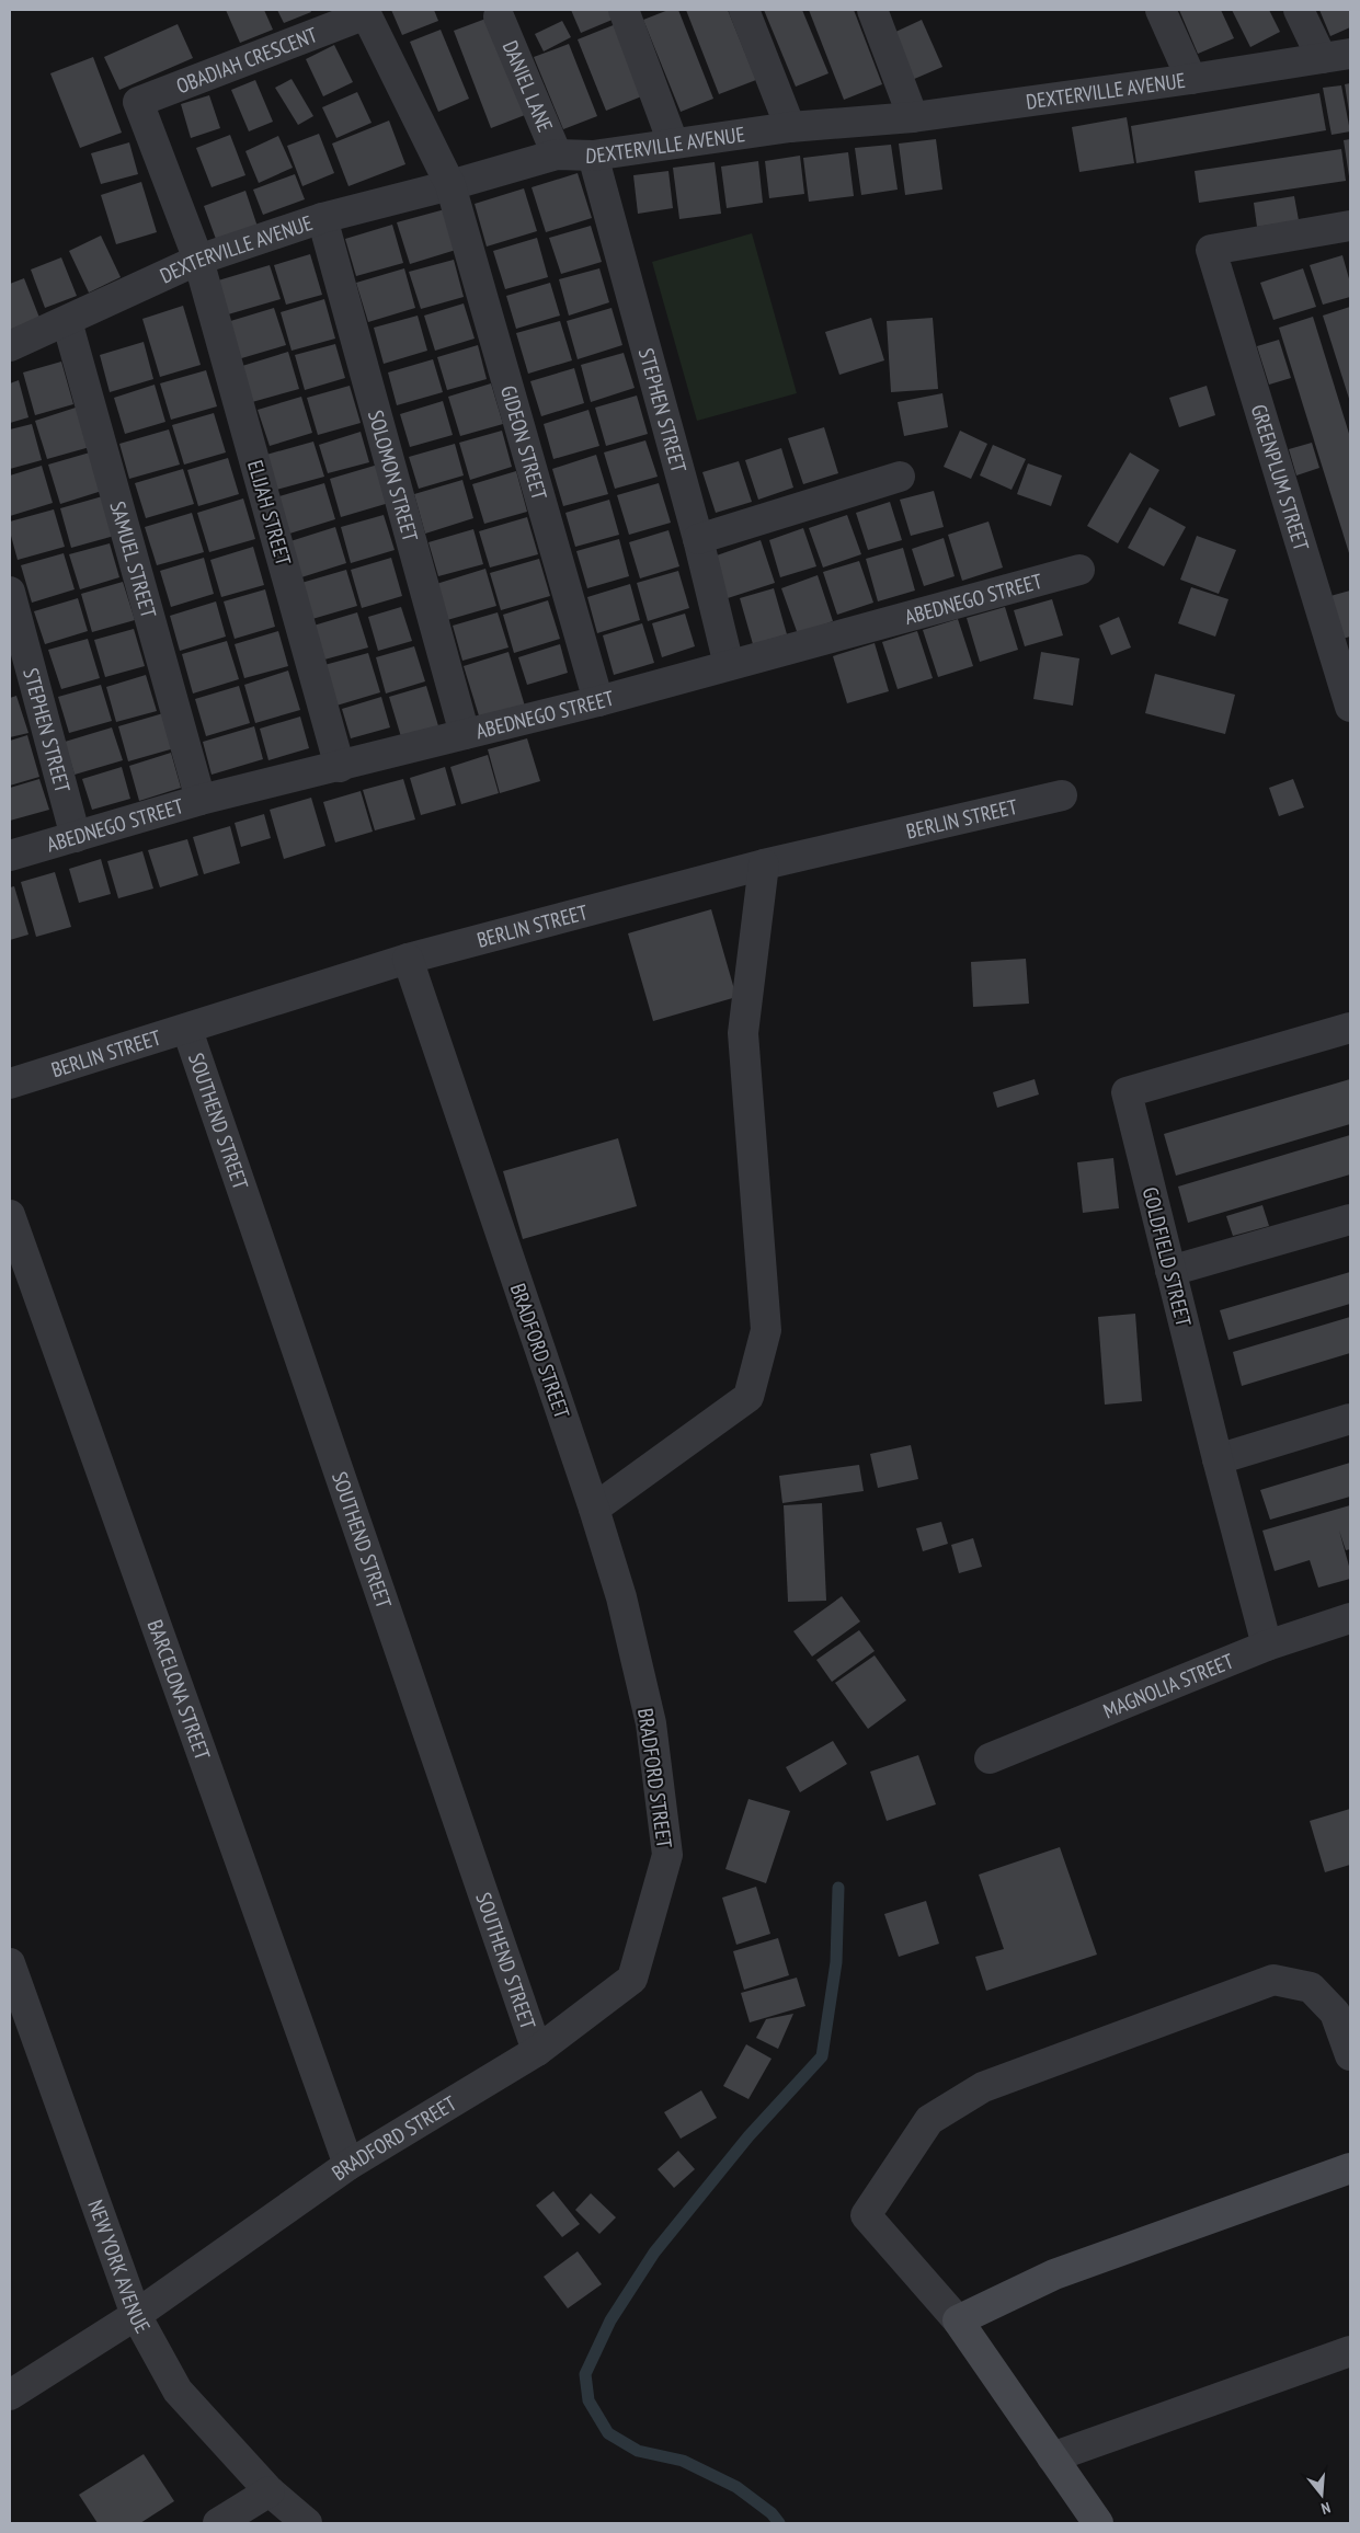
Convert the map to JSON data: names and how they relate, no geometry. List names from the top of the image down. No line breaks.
{"streets":{"street":["OBADIAH CRESCENT","DANIEL LANE","DEXTERVILLE AVENUE","STEPHEN STREET","GIDEON STREET","SOLOMON STREET","GREENPLUM STREET","ELIJAH STREET","SAMUEL STREET","ABEDNEGO STREET","BERLIN STREET","SOUTHEND STREET","GOLDFIELD STREET","BRADFORD STREET","MAGNOLIA STREET","BARCELONA STREET","NEW YORK AVENUE"]},"crossings":[["OBADIAH CRESCENT","DEXTERVILLE AVENUE"],["OBADIAH CRESCENT","GIDEON STREET"],["OBADIAH CRESCENT","ELIJAH STREET"],["DANIEL LANE","DEXTERVILLE AVENUE"],["DEXTERVILLE AVENUE","STEPHEN STREET"],["DEXTERVILLE AVENUE","GIDEON STREET"],["DEXTERVILLE AVENUE","SOLOMON STREET"],["DEXTERVILLE AVENUE","ELIJAH STREET"],["DEXTERVILLE AVENUE","SAMUEL STREET"],["STEPHEN STREET","ABEDNEGO STREET"],["GIDEON STREET","ABEDNEGO STREET"],["SOLOMON STREET","ABEDNEGO STREET"],["ELIJAH STREET","ABEDNEGO STREET"],["SAMUEL STREET","ABEDNEGO STREET"],["BERLIN STREET","SOUTHEND STREET"],["BERLIN STREET","BRADFORD STREET"],["SOUTHEND STREET","BRADFORD STREET"],["GOLDFIELD STREET","MAGNOLIA STREET"],["BRADFORD STREET","BARCELONA STREET"],["BRADFORD STREET","NEW YORK AVENUE"]],"north":"bottom"}
